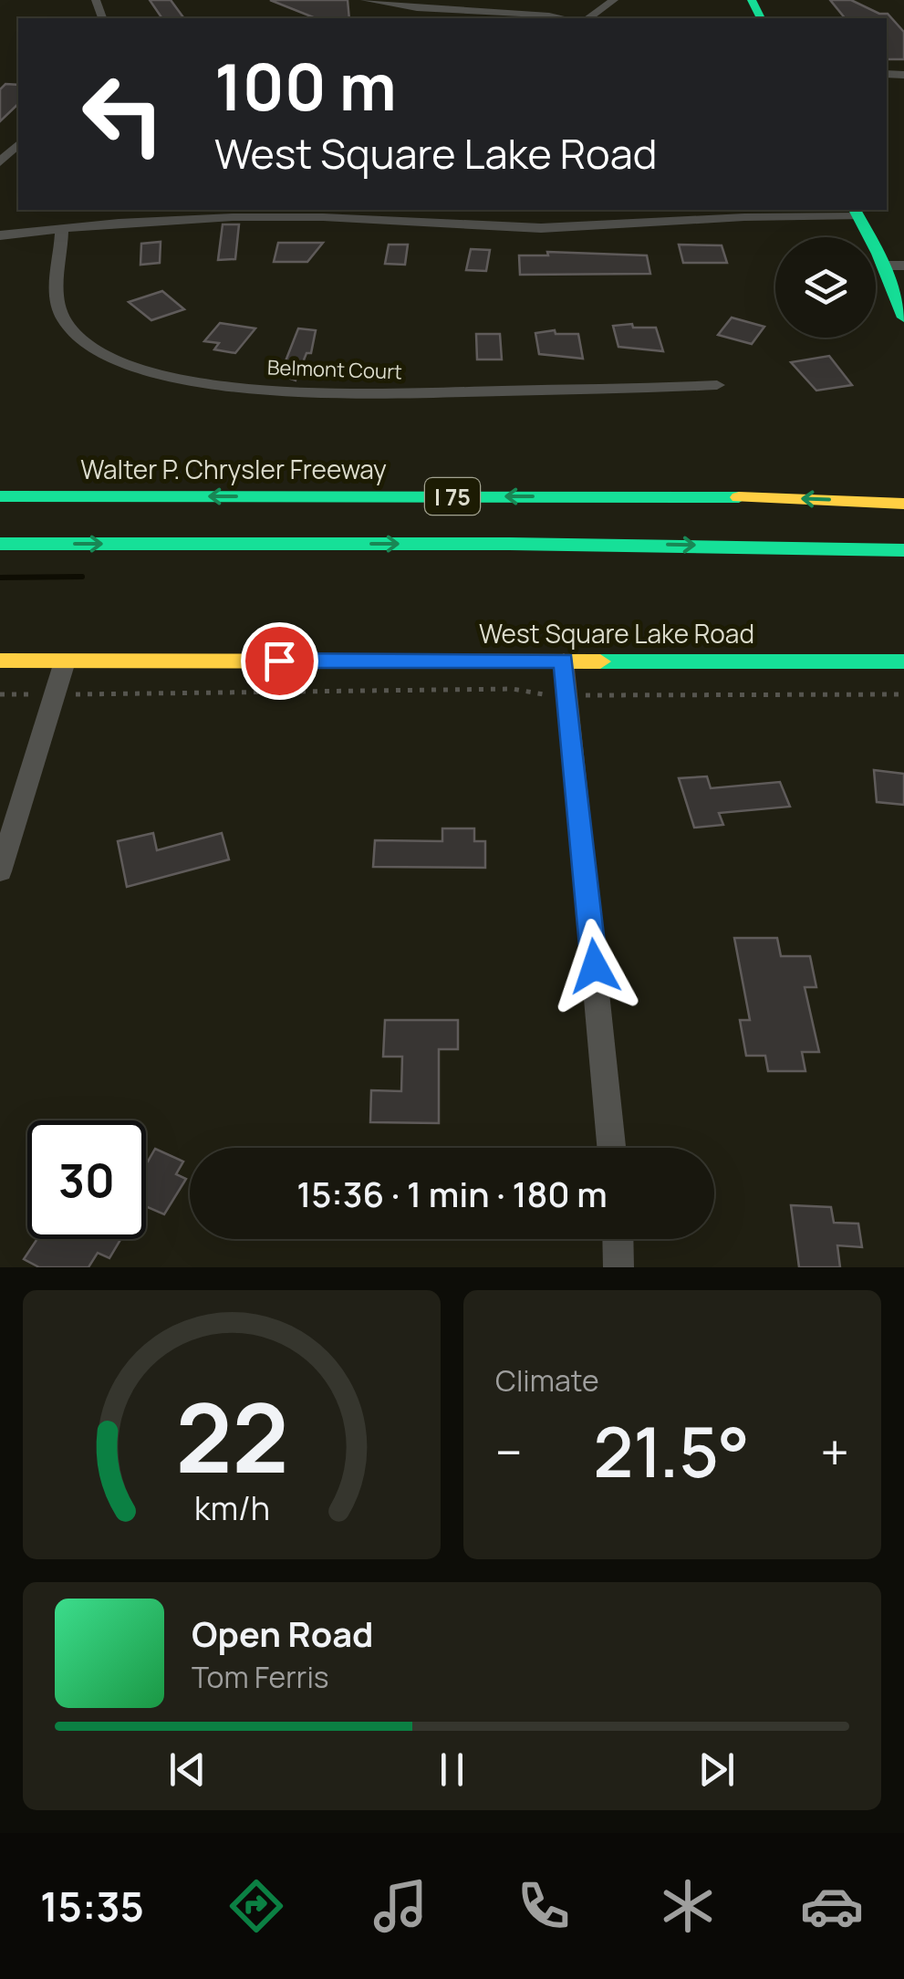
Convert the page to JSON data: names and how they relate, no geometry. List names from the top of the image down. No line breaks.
{"streets":{"main road":["Walter P. Chrysler Freeway","I 75","West Square Lake Road"],"street":["Belmont Court"]},"page":{"turn":["100 m","West Square Lake Road"],"limit":"30","trip":"15:36 · 1 min · 180 m","tile":"Climate","heat":["−","21.5°","+"],"song":["Open Road","Tom Ferris"],"tabs":"15:35","gauge":["22","km/h"]}}
